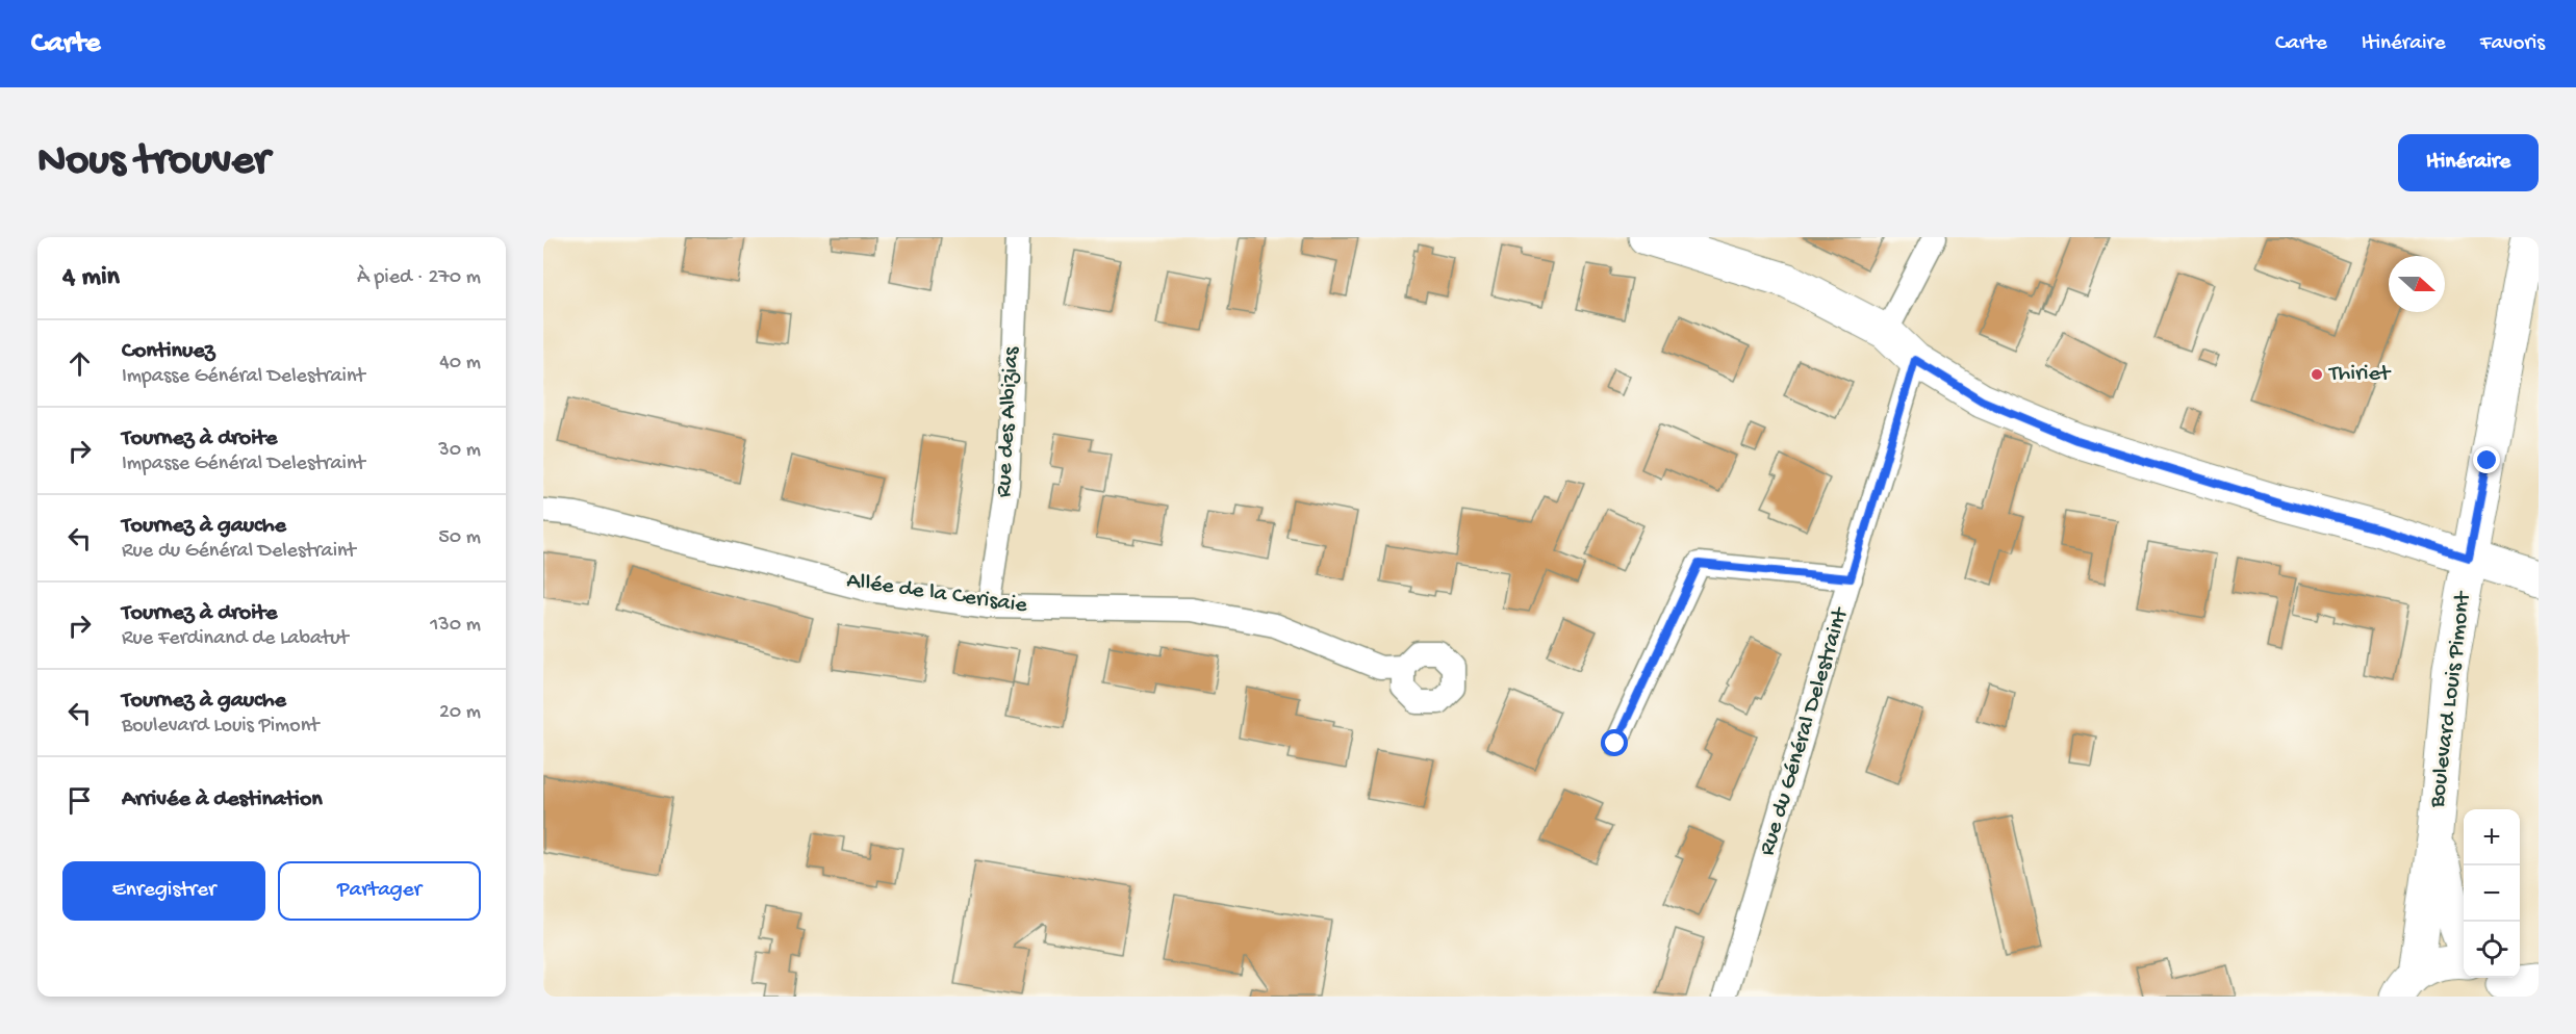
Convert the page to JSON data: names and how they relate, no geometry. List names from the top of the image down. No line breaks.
{"streets":{"main road":["Boulevard Louis Pimont"],"street":["Rue des Albizias","Allée de la Cerisaie","Rue du Général Delestraint"]},"crossings":[["Rue des Albizias","Allée de la Cerisaie"]],"places":["Thiriet"],"north":"right","page":{"header":"Carte","nav":["Carte","Itinéraire","Favoris"],"buttons":["Itinéraire",["Enregistrer","Partager"]],"title":"Nous trouver","heading":["4 min","À pied · 270 m"],"list":[["Continuez","Impasse Général Delestraint","40 m"],["Tournez à droite","Impasse Général Delestraint","30 m"],["Tournez à gauche","Rue du Général Delestraint","50 m"],["Tournez à droite","Rue Ferdinand de Labatut","130 m"],["Tournez à gauche","Boulevard Louis Pimont","20 m"],"Arrivée à destination"],"map_buttons":["+","−"]}}
